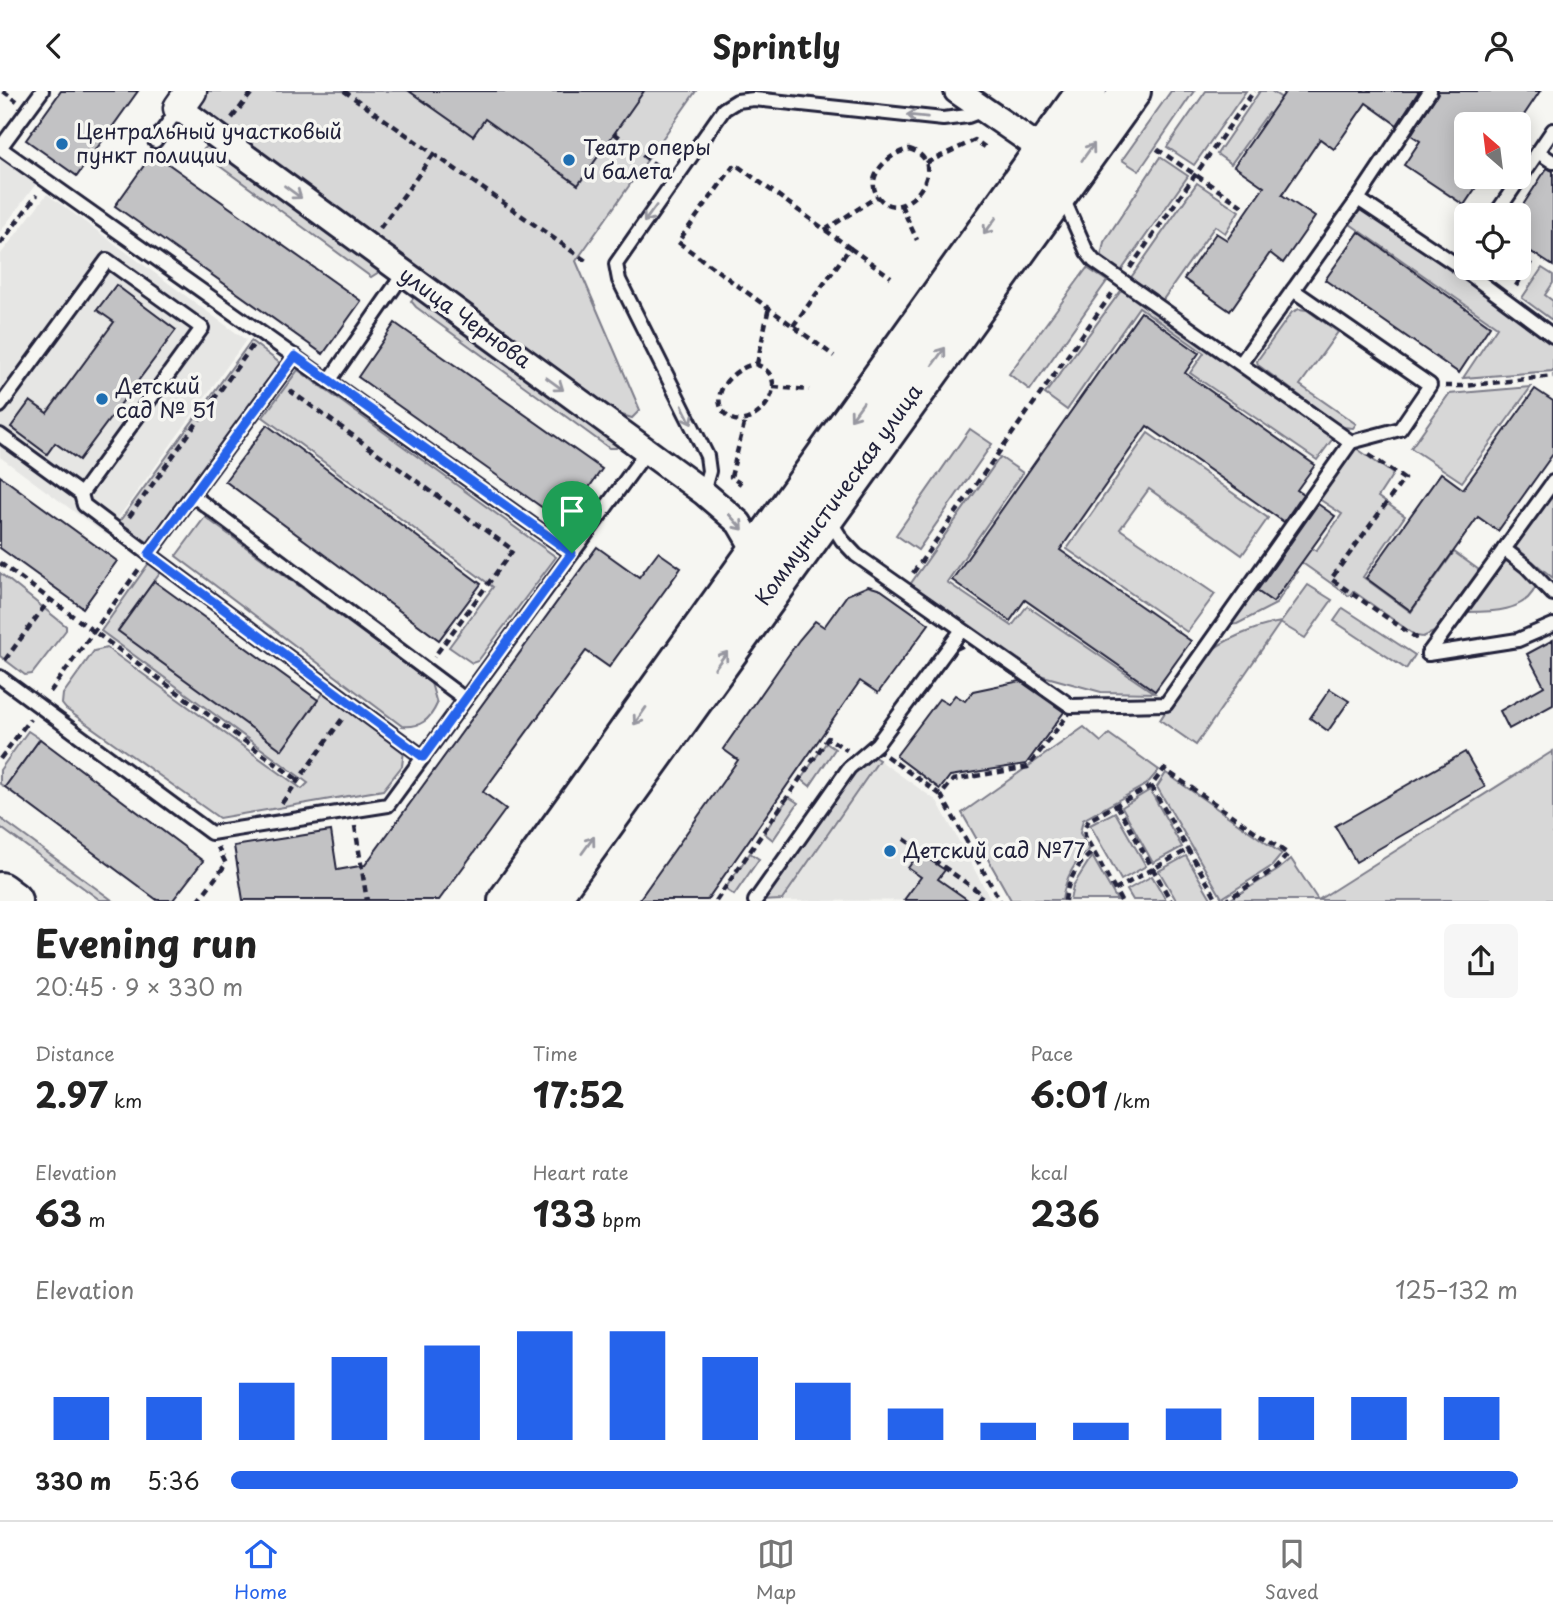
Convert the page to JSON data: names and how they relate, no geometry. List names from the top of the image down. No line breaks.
{"streets":{"main road":["Коммунистическая улица"],"street":["улица Чернова"]},"crossings":[["улица Чернова","Коммунистическая улица"]],"one_way":["улица Чернова"],"places":["Центральный участковый пункт полиции","Театр оперы и балета","Детский сад № 51","Детский сад №77"],"north":"top left","page":{"header":"Sprintly","heading":["Evening run","20:45 · 9 × 330 m"],"stats":[["Distance","2.97 km"],["Time","17:52"],["Pace","6:01 /km"],["Elevation","63 m"],["Heart rate","133 bpm"],["kcal","236"]],"chart":["Elevation","125–132 m"],"list":[{"name":"330 m","note":"5:36"}],"tabs":["Home","Map","Saved"]}}
